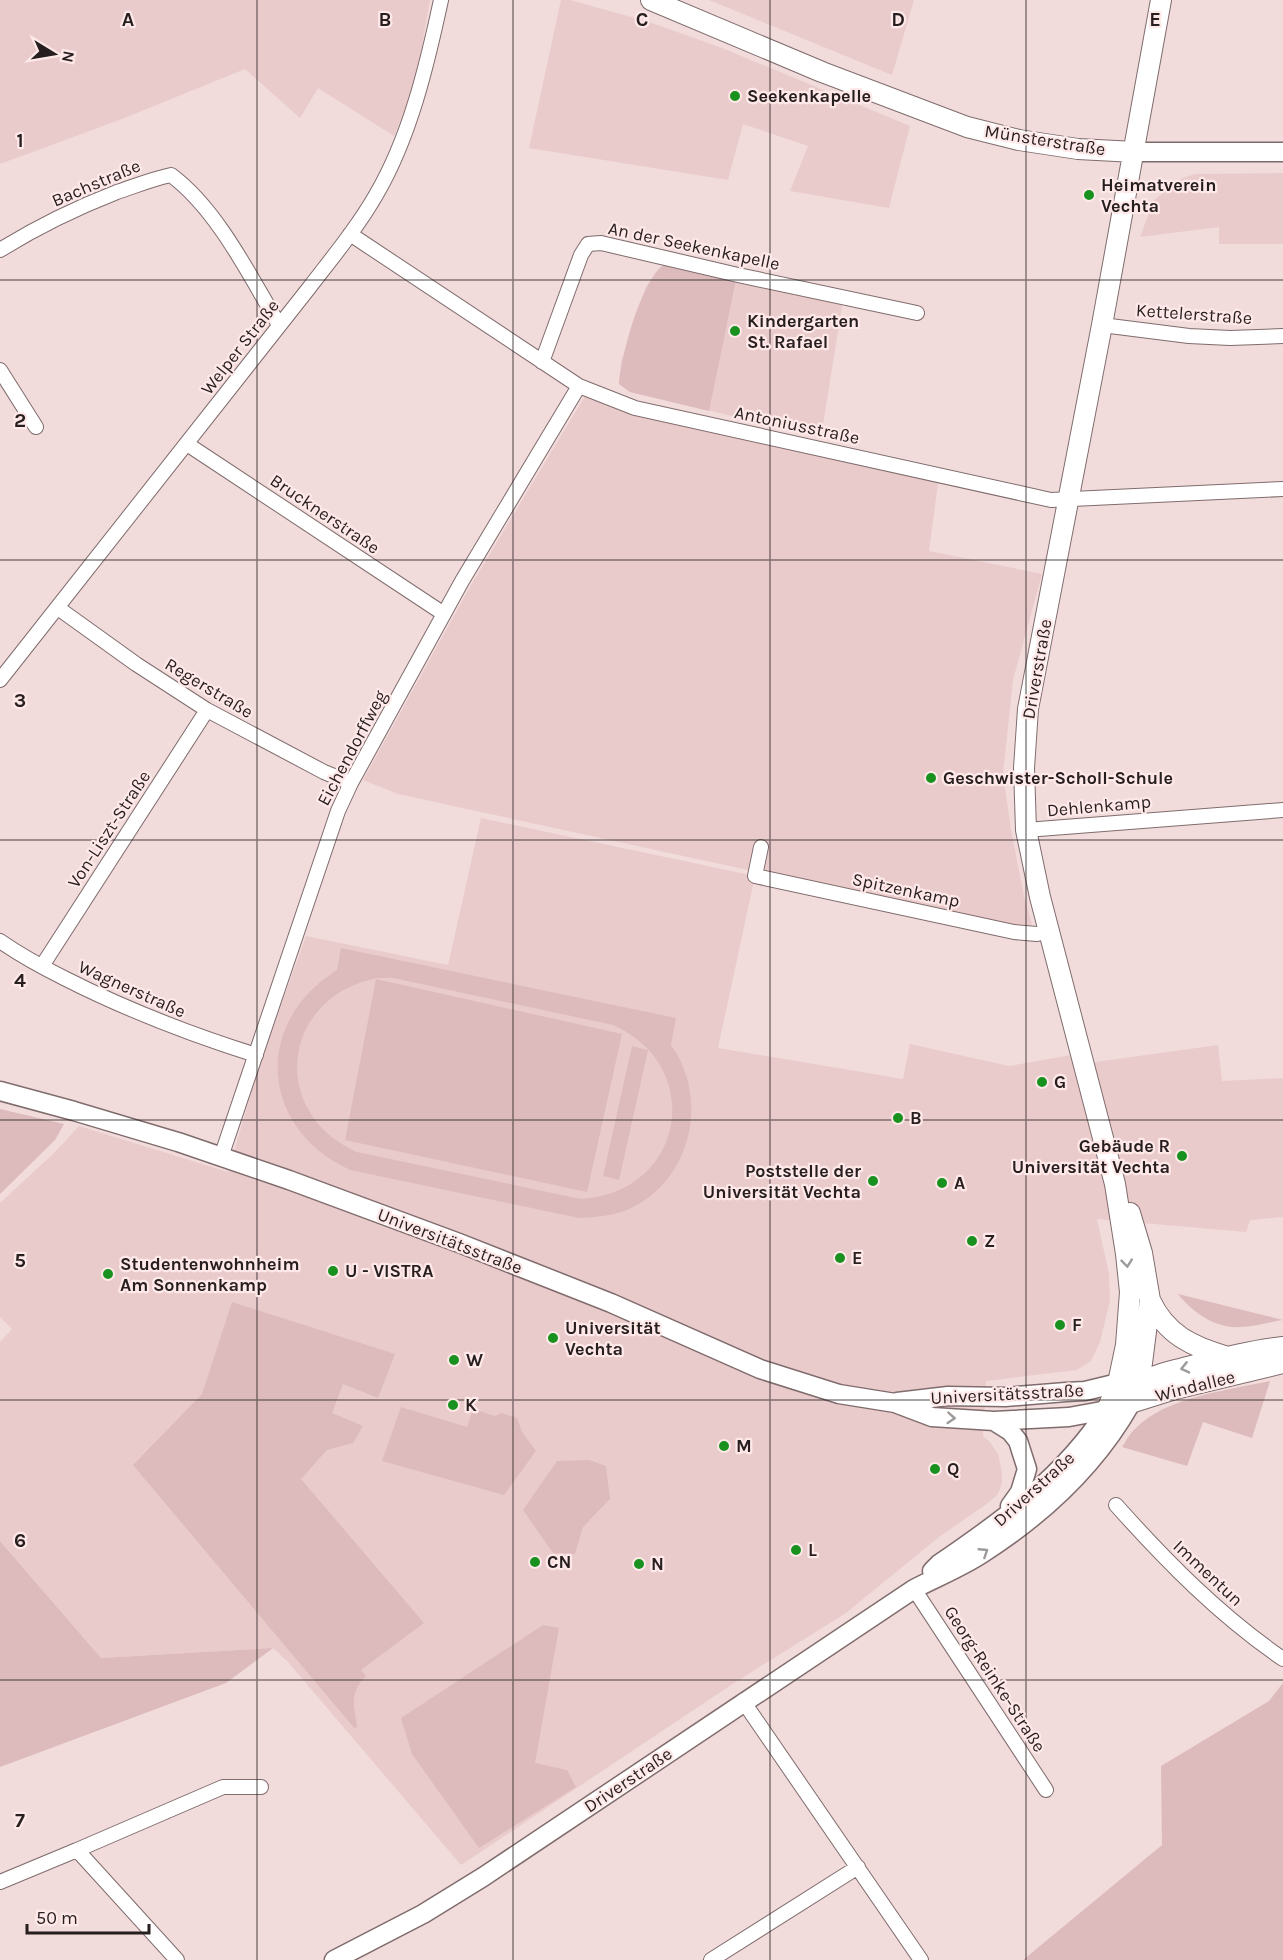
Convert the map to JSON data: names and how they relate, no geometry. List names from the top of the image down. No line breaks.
{"streets":{"main road":["Münsterstraße","Driverstraße","Windallee"],"street":["Bachstraße","An der Seekenkapelle","Kettelerstraße","Welper Straße","Antoniusstraße","Brucknerstraße","Regerstraße","Eichendorffweg","Dehlenkamp","Von-Liszt-Straße","Spitzenkamp","Wagnerstraße","Universitätsstraße","Immentun","Georg-Reinke-Straße"]},"crossings":[["Münsterstraße","Driverstraße"],["Bachstraße","Welper Straße"],["An der Seekenkapelle","Antoniusstraße"],["Kettelerstraße","Driverstraße"],["Welper Straße","Antoniusstraße"],["Welper Straße","Brucknerstraße"],["Welper Straße","Regerstraße"],["Antoniusstraße","Driverstraße"],["Antoniusstraße","Eichendorffweg"],["Brucknerstraße","Eichendorffweg"],["Driverstraße","Dehlenkamp"],["Driverstraße","Spitzenkamp"],["Driverstraße","Universitätsstraße"],["Driverstraße","Windallee"],["Driverstraße","Georg-Reinke-Straße"],["Regerstraße","Eichendorffweg"],["Regerstraße","Von-Liszt-Straße"],["Eichendorffweg","Wagnerstraße"],["Eichendorffweg","Universitätsstraße"],["Von-Liszt-Straße","Wagnerstraße"],["Universitätsstraße","Windallee"]],"places":["Seekenkapelle","Heimatverein Vechta","Kindergarten St. Rafael","Geschwister-Scholl-Schule","G","B","Gebäude R Universität Vechta","Poststelle der Universität Vechta","A","Z","E","U - VISTRA","Studentenwohnheim Am Sonnenkamp","F","Universität Vechta","W","K","M","Q","L","CN","N"],"scale_bar":"50 m","north":"right","grid":{"columns":["A","B","C","D","E"],"rows":["1","2","3","4","5","6","7"]}}
